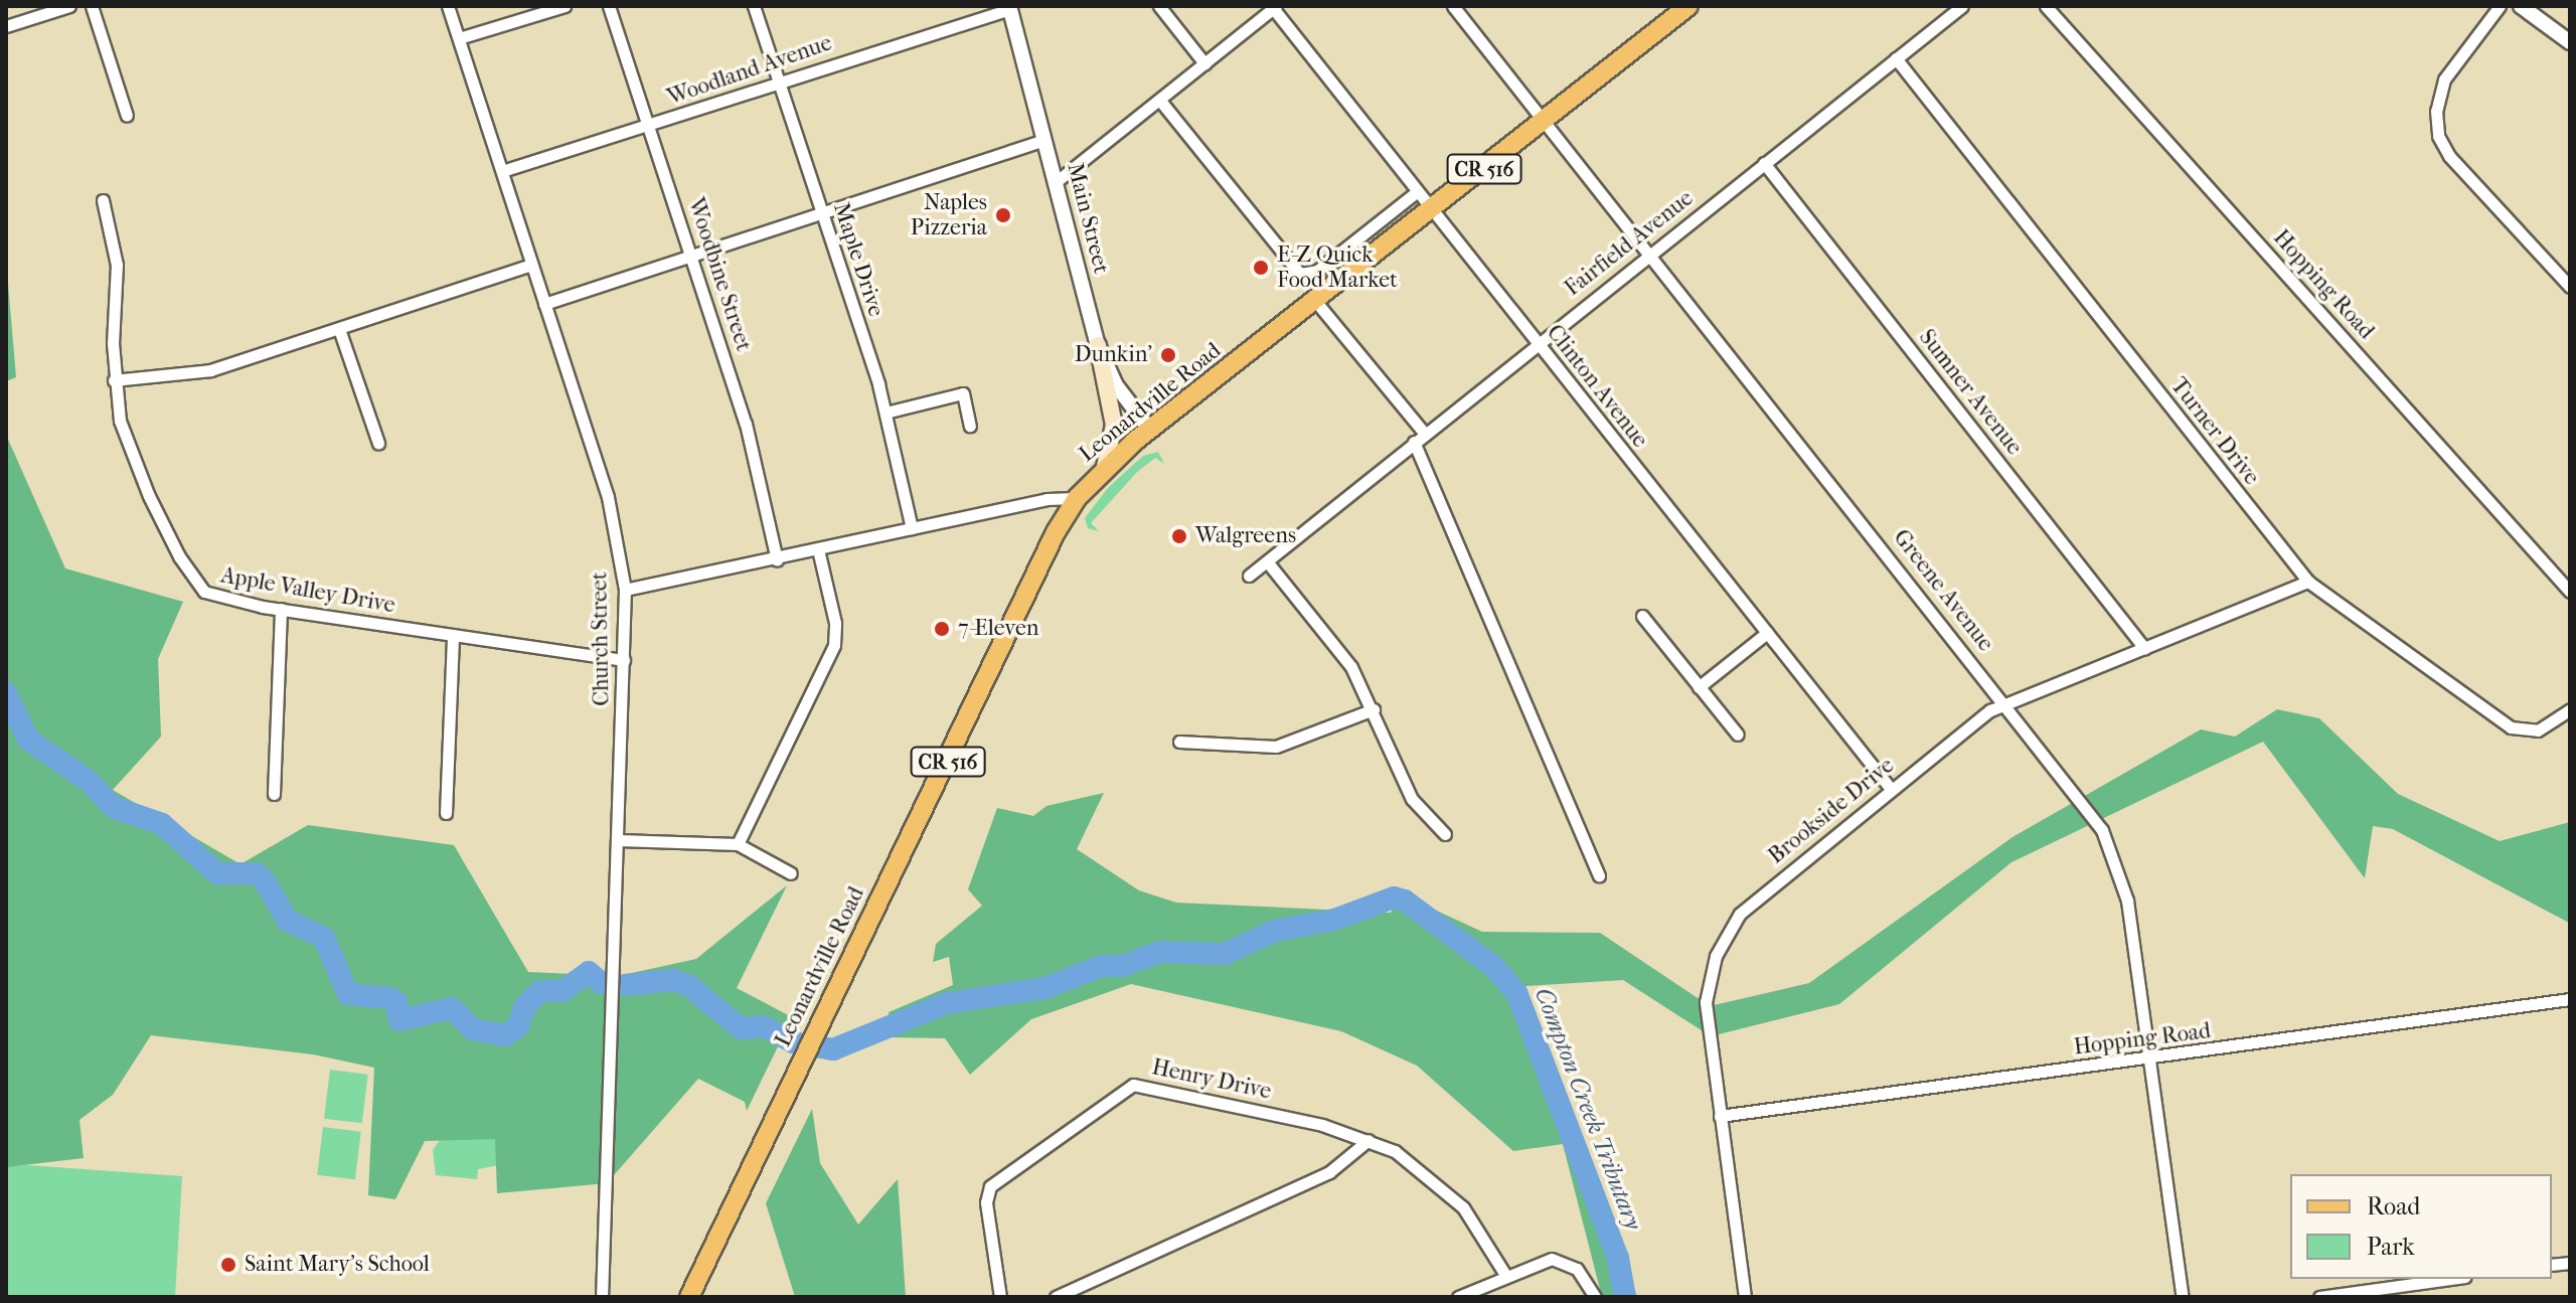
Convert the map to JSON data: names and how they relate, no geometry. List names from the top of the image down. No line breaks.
{"streets":{"main road":["CR 516","Leonardville Road"],"street":["Woodland Avenue","Main Street","Fairfield Avenue","Maple Drive","Woodbine Street","Hopping Road","Clinton Avenue","Sumner Avenue","Turner Drive","Apple Valley Drive","Greene Avenue","Church Street","Brookside Drive","Henry Drive"]},"crossings":[["Woodland Avenue","Main Street"],["Woodland Avenue","Maple Drive"],["Woodland Avenue","Woodbine Street"],["Woodland Avenue","Church Street"],["Main Street","Leonardville Road"],["Fairfield Avenue","Clinton Avenue"],["Fairfield Avenue","Sumner Avenue"],["Fairfield Avenue","Turner Drive"],["Fairfield Avenue","Greene Avenue"],["Hopping Road","Greene Avenue"],["Hopping Road","Brookside Drive"],["Clinton Avenue","Leonardville Road"],["Clinton Avenue","Brookside Drive"],["Sumner Avenue","Brookside Drive"],["Leonardville Road","Greene Avenue"],["Turner Drive","Brookside Drive"],["Apple Valley Drive","Church Street"],["Greene Avenue","Brookside Drive"]],"water":["Compton Creek Tributary"],"places":["Naples Pizzeria","E-Z Quick Food Market","Dunkin'","Walgreens","7-Eleven","Saint Mary's School"],"legend":["Road","Park"]}
